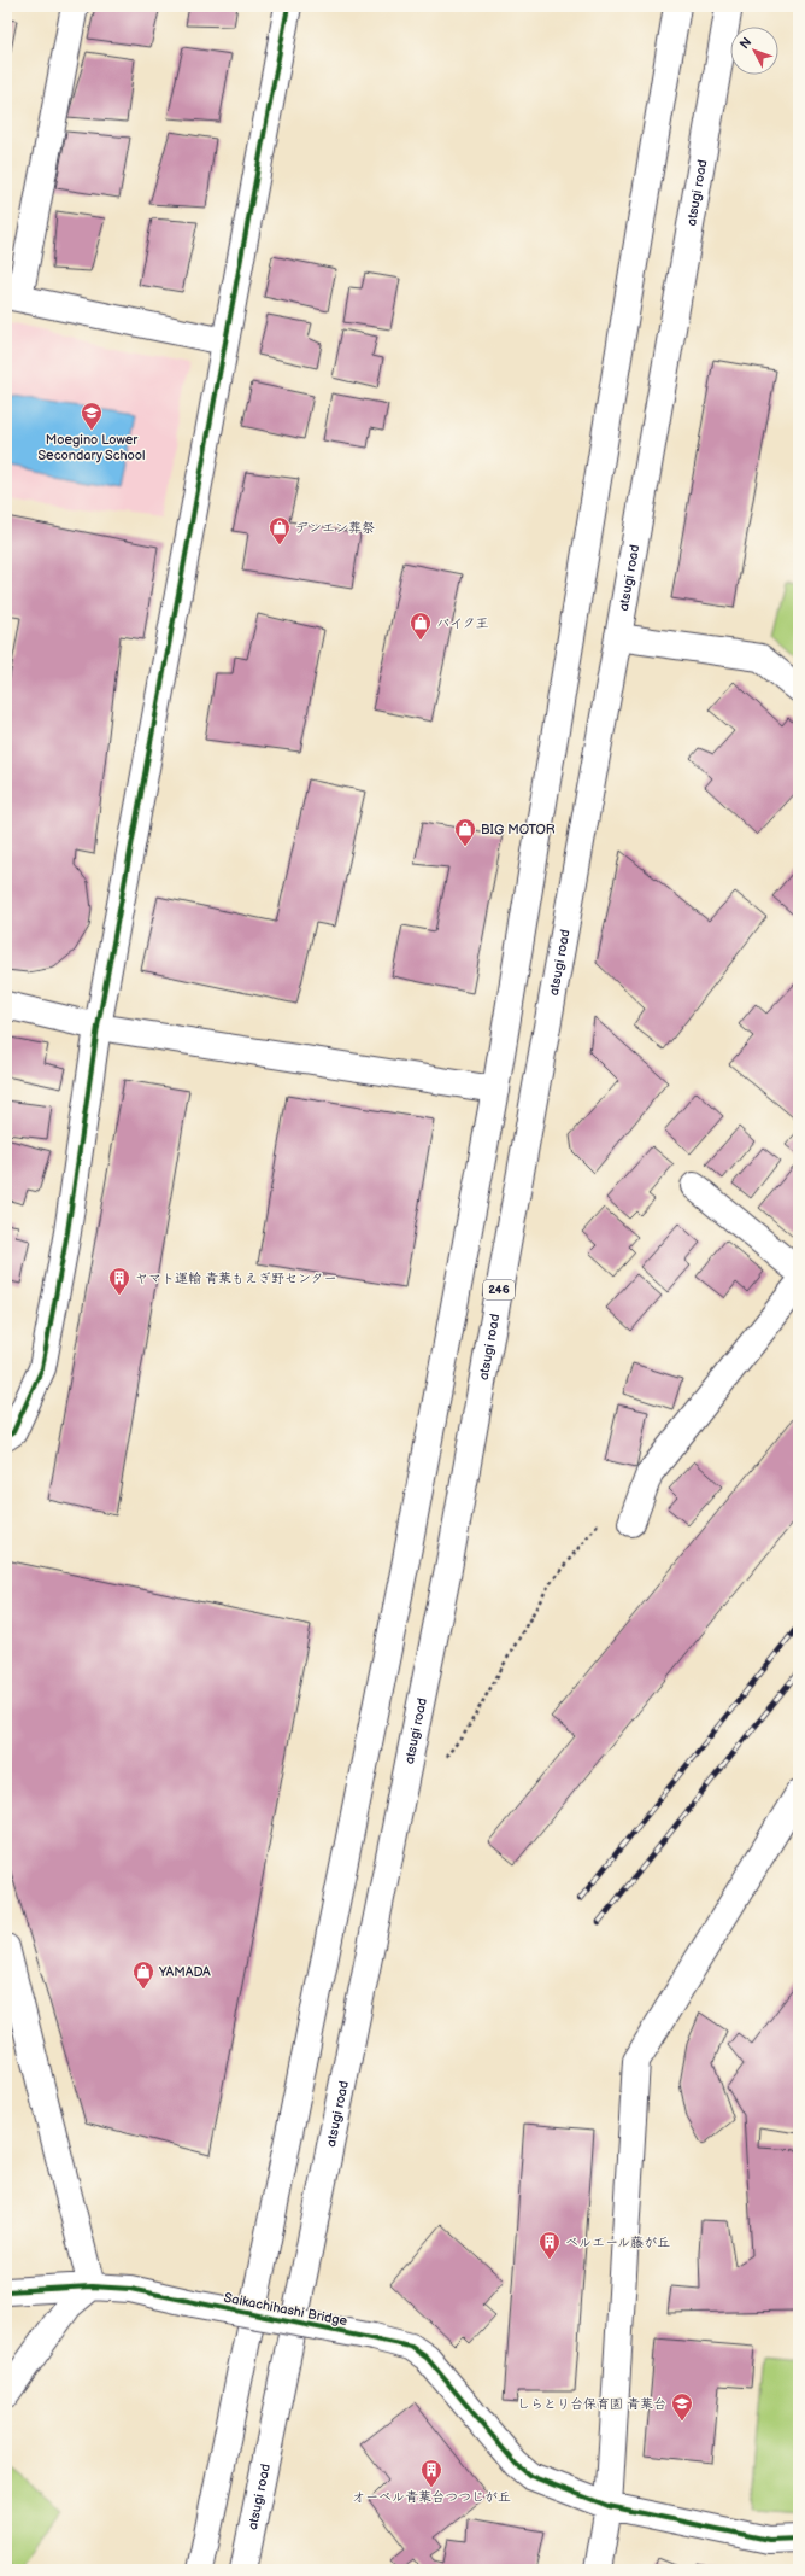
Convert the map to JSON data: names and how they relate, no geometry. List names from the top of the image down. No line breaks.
{"streets":{"main road":["atsugi road","246","Saikachihashi Bridge"]},"places":{"school or university":["Moegino Lower Secondary School","しらとり台保育園 青葉台"],"shop":["デンエン葬祭","バイク王","BIG MOTOR","YAMADA"],"building":["ヤマト運輸 青葉もえぎ野センター","ベルエール藤が丘","オーベル青葉台つつじが丘"]},"north":"top left"}
